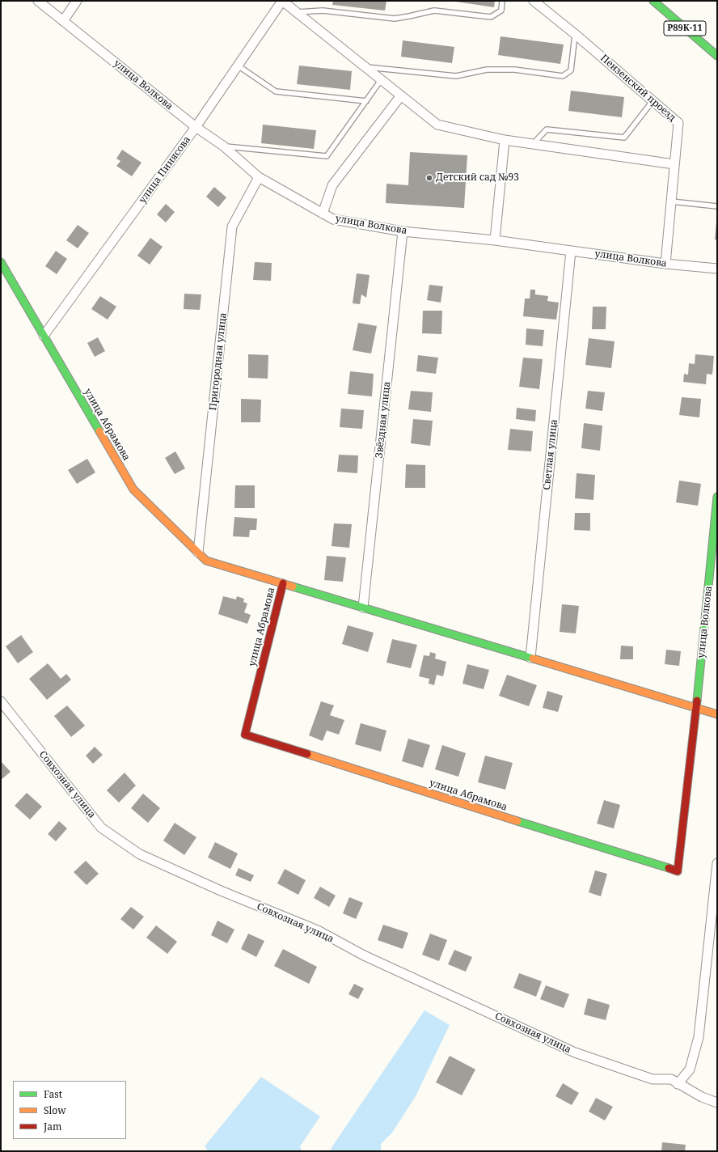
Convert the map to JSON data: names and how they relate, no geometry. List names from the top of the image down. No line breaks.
{"streets":{"street":["Р89К-11","улица Волкова","Пензенский проезд","улица Пинясова","Пригородная улица","Звёздная улица","улица Абрамова","Светлая улица","Совхозная улица"]},"crossings":[["улица Волкова","Пензенский проезд"],["улица Волкова","улица Пинясова"],["улица Волкова","Пригородная улица"],["улица Волкова","Звёздная улица"],["улица Волкова","улица Абрамова"],["улица Волкова","Светлая улица"],["улица Пинясова","улица Абрамова"],["Пригородная улица","улица Абрамова"],["Звёздная улица","улица Абрамова"],["улица Абрамова","Светлая улица"]],"places":["Детский сад №93"],"legend":["Fast","Slow","Jam"]}
